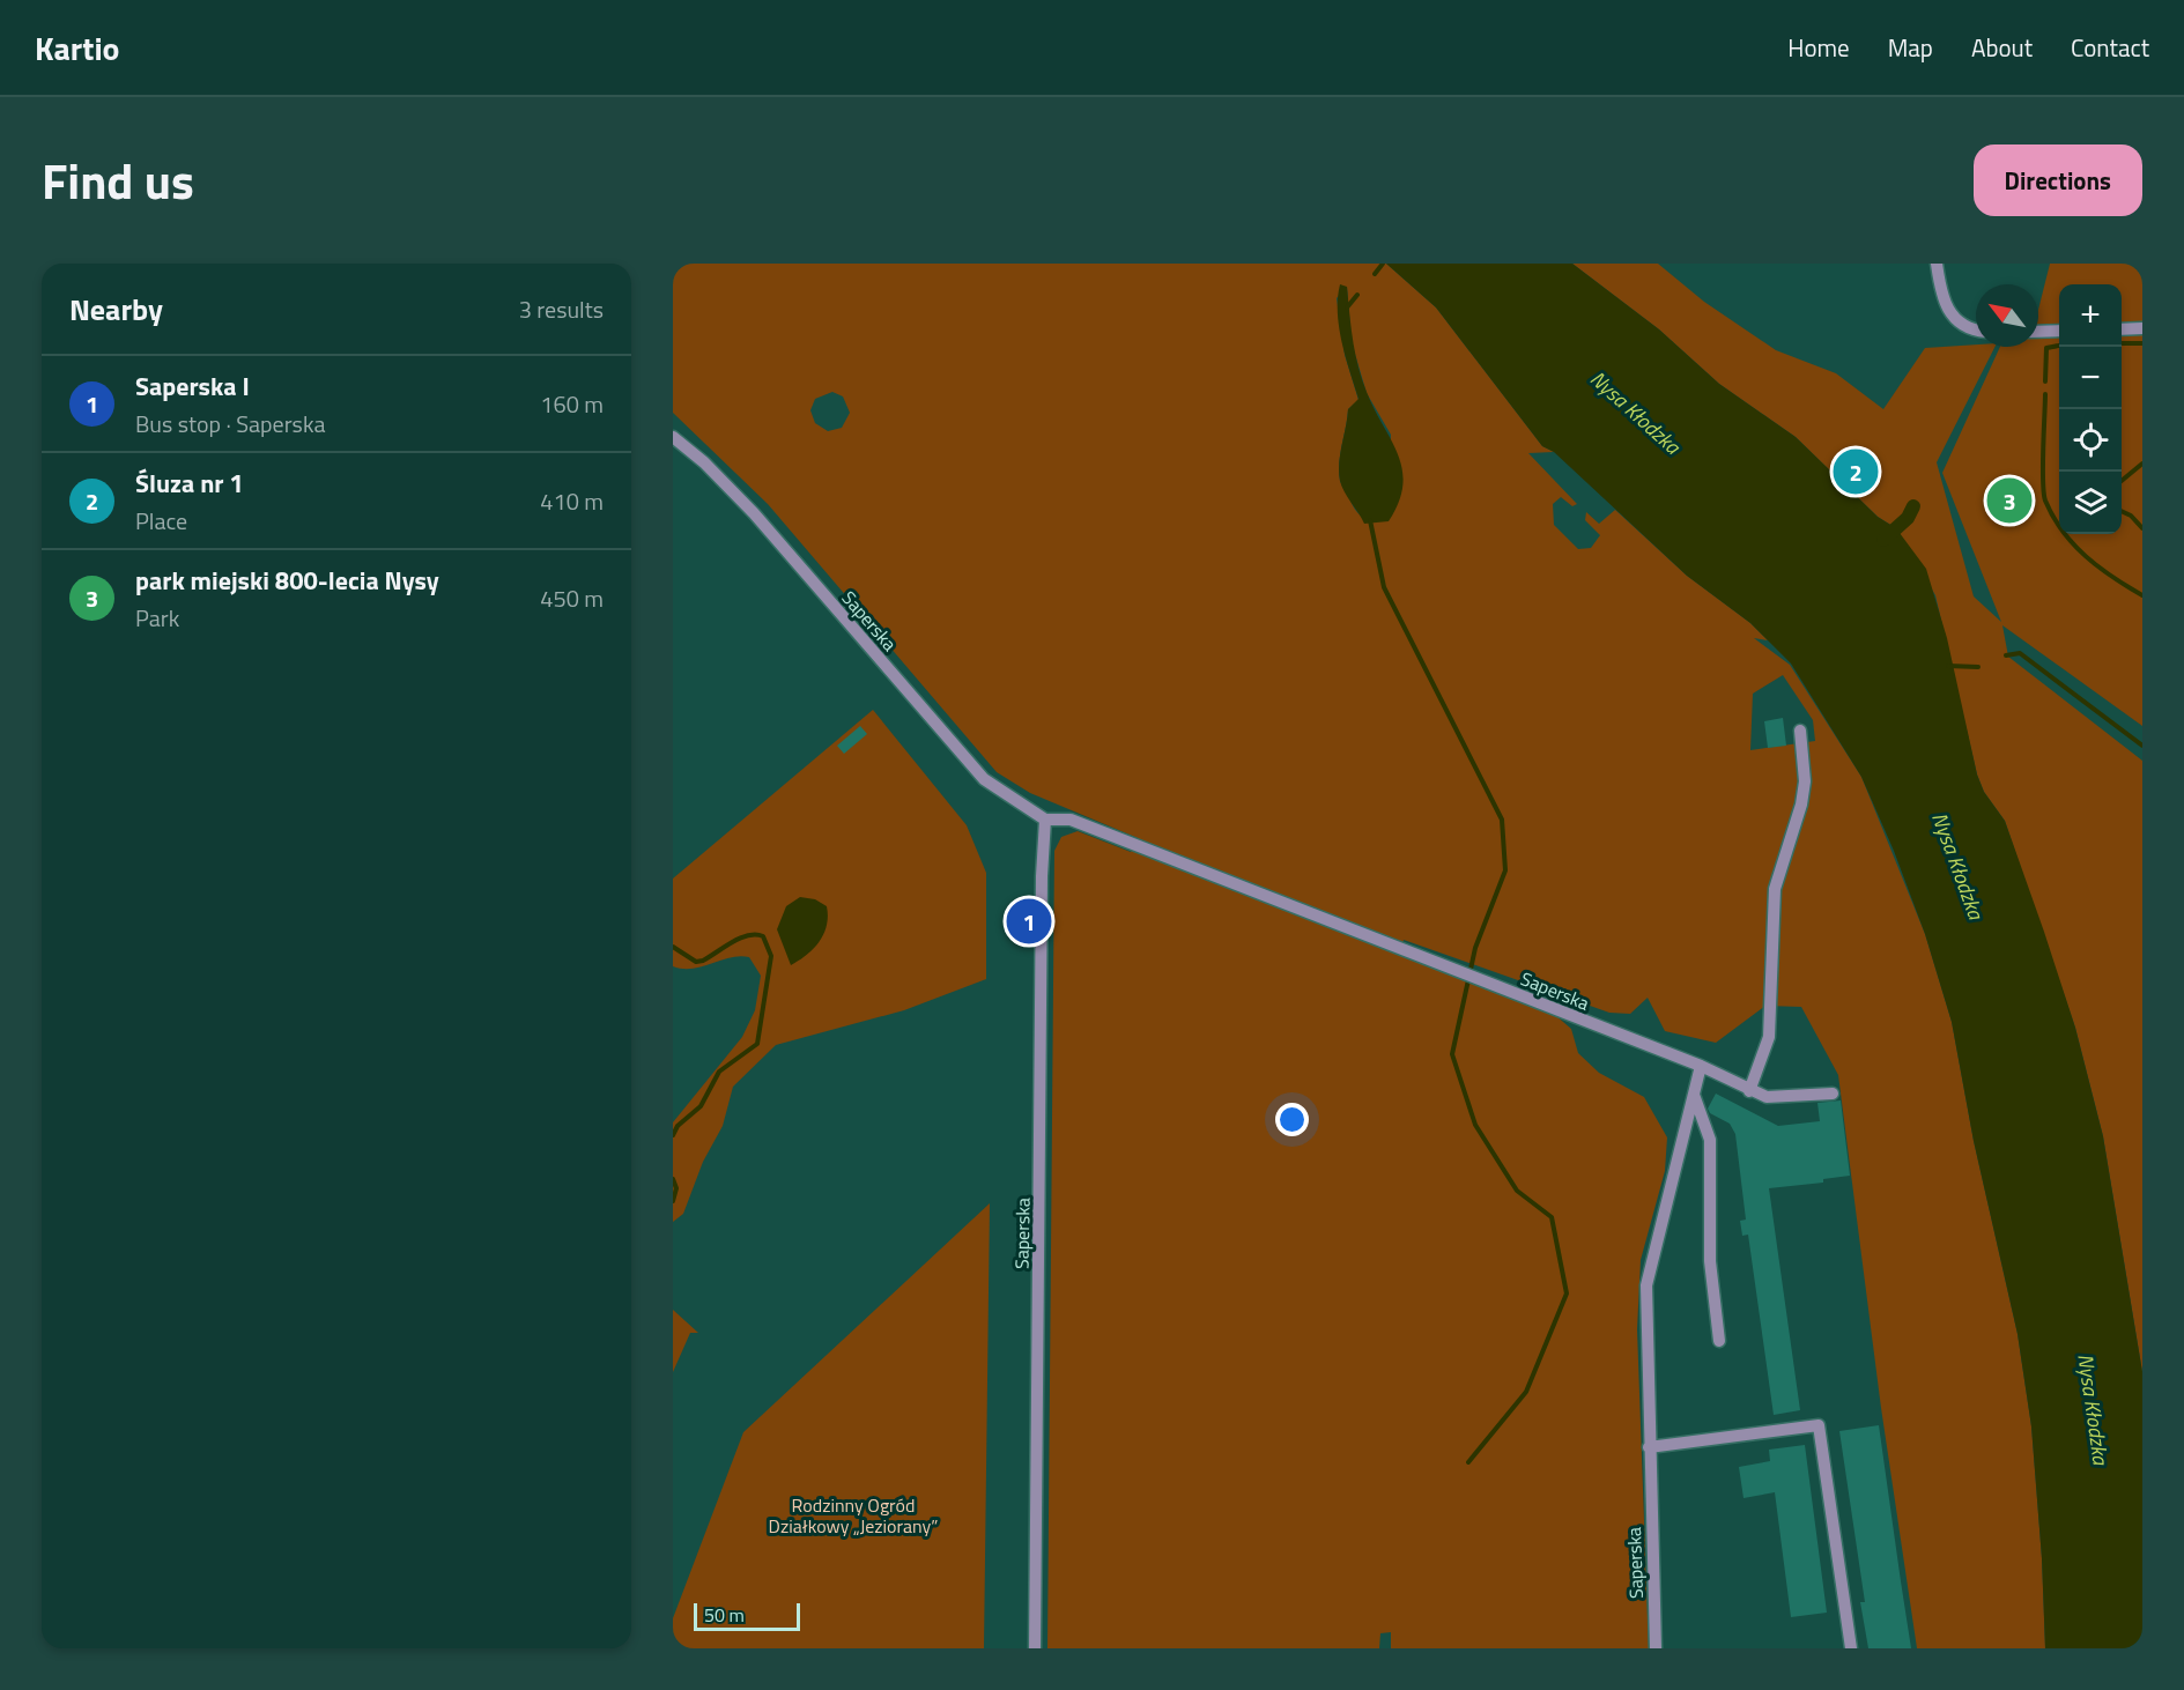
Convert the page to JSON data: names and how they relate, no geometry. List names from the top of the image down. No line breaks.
{"streets":{"street":["Saperska"]},"water":["Nysa Kłodzka"],"parks":["Rodzinny Ogród Działkowy „Jeziorany”"],"scale_bar":"50 m","north":"top left","page":{"header":"Kartio","nav":["Home","Map","About","Contact"],"title":"Find us","buttons":"Directions","heading":["Nearby","3 results"],"map_buttons":["+","−"],"list":[{"mark":"1","name":"Saperska I","note":"Bus stop · Saperska","value":"160 m"},{"mark":"2","name":"Śluza nr 1","note":"Place","value":"410 m"},{"mark":"3","name":"park miejski 800-lecia Nysy","note":"Park","value":"450 m"}],"pins":["2","3","1"],"scale":"50 m"}}
